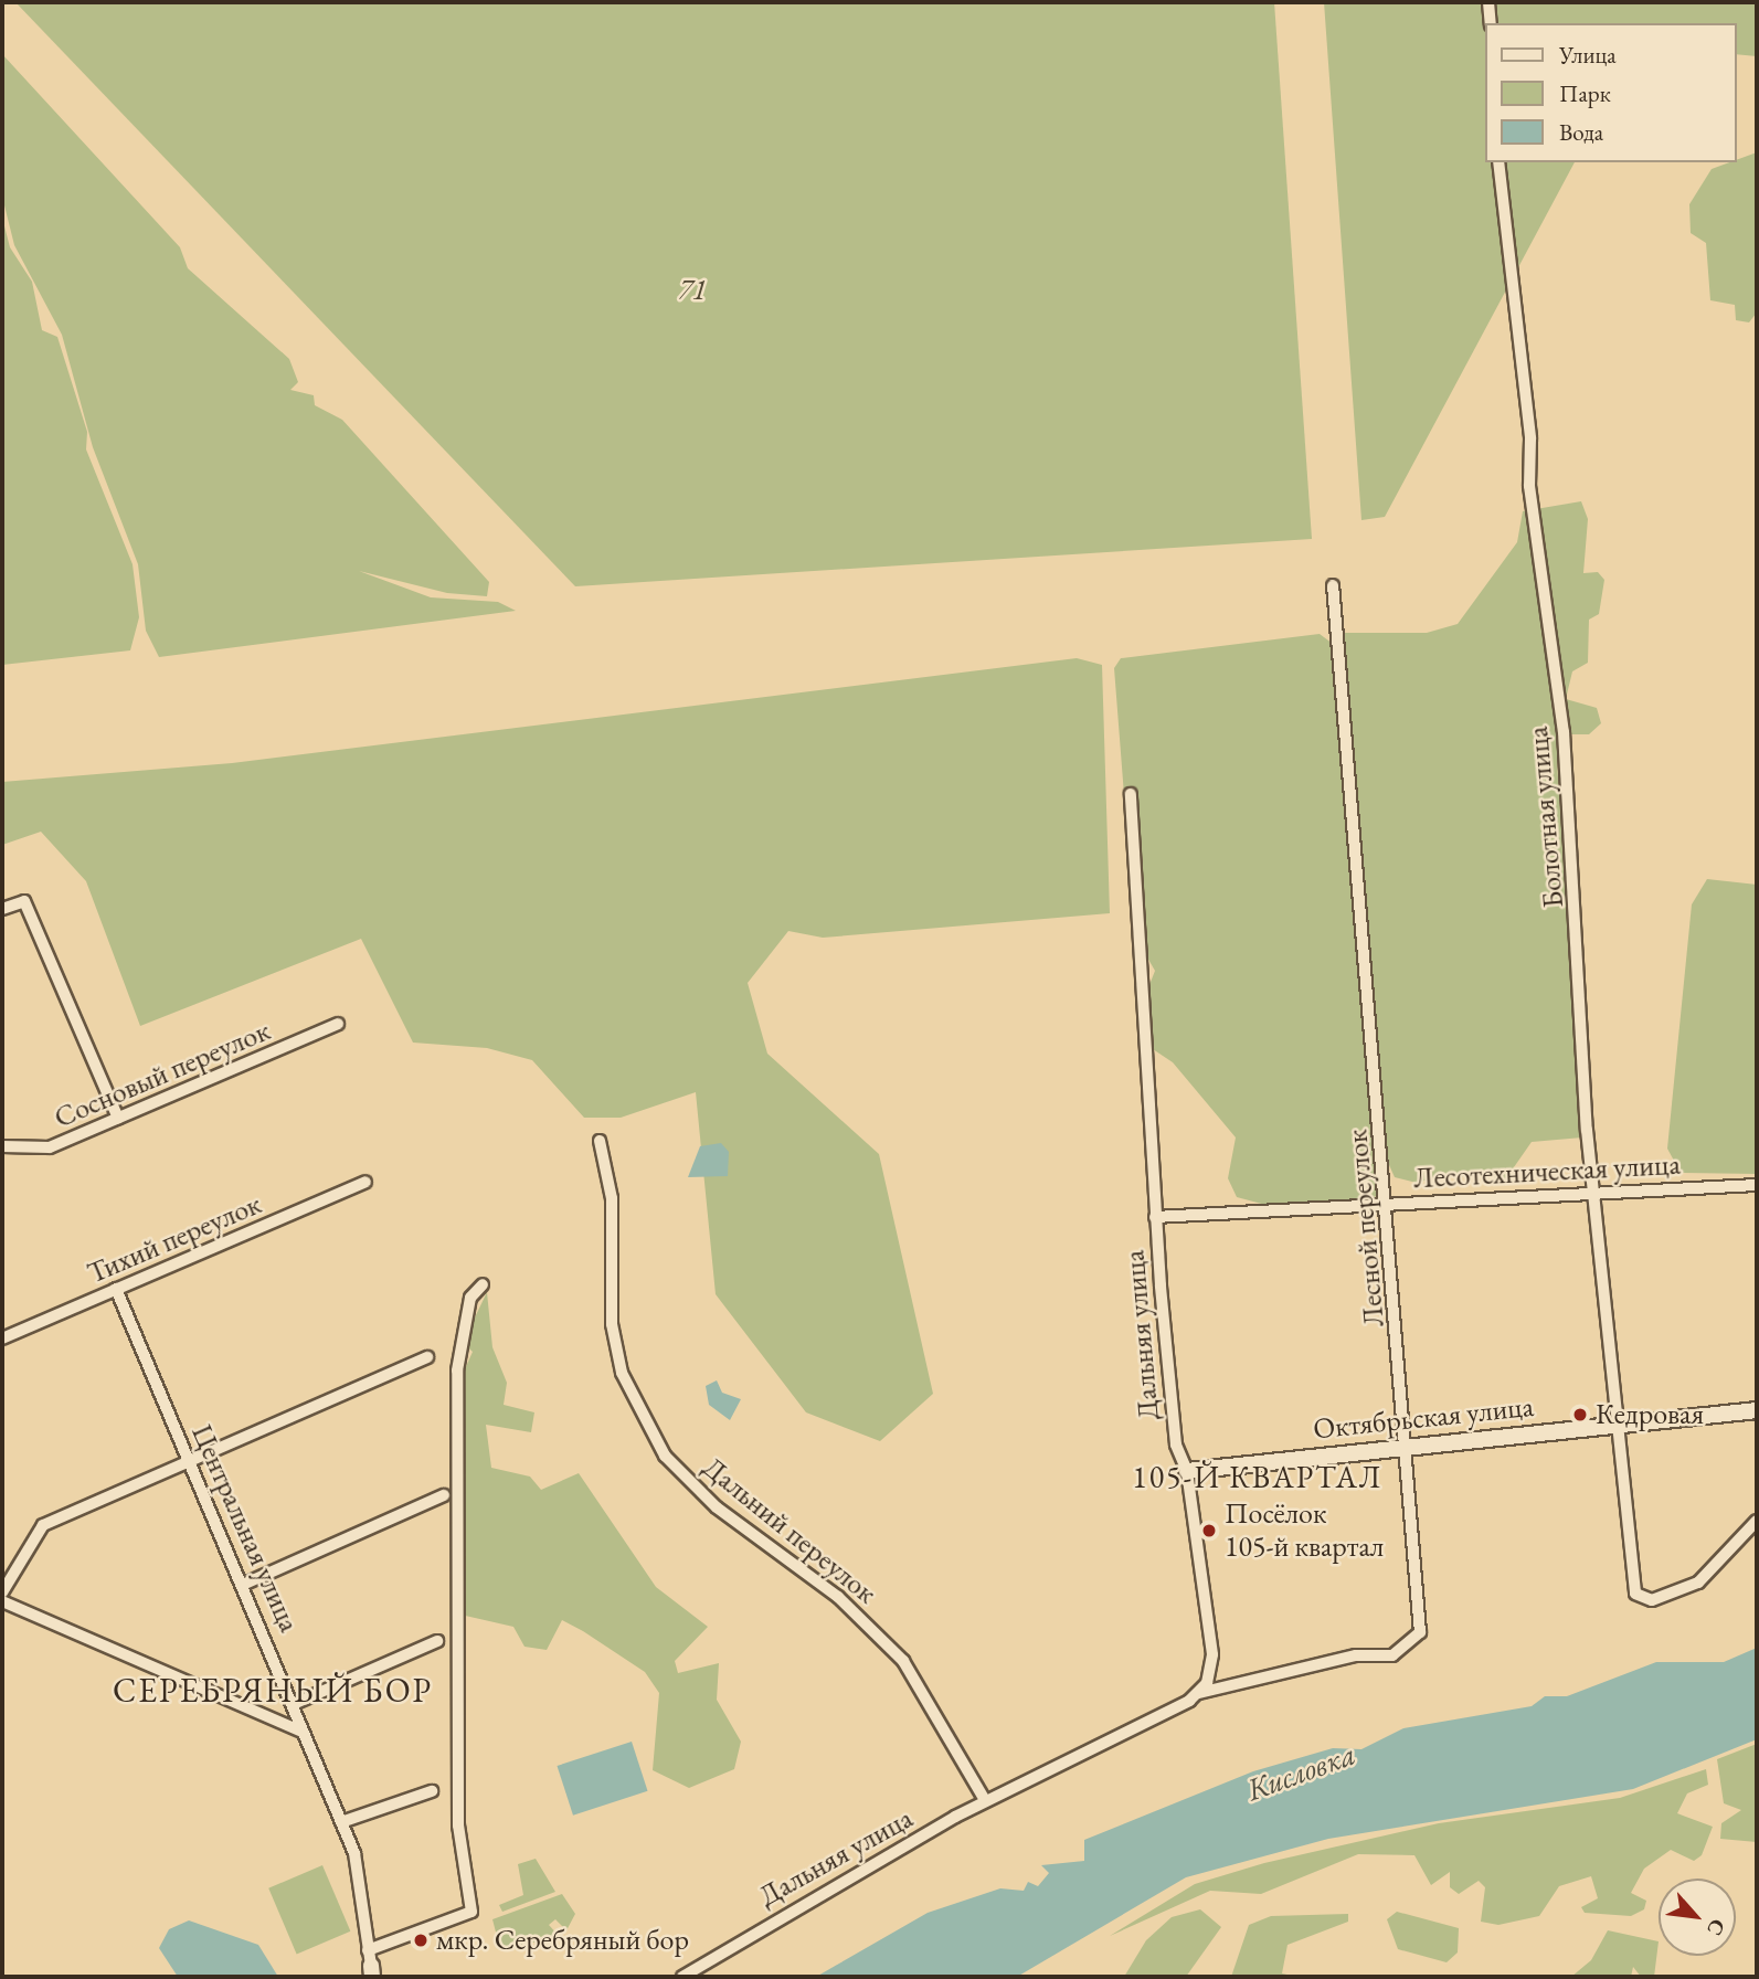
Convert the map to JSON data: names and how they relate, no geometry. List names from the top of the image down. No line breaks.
{"streets":{"street":["Болотная улица","Сосновый переулок","Лесотехническая улица","Лесной переулок","Тихий переулок","Дальняя улица","Октябрьская улица","Центральная улица","Дальний переулок"]},"crossings":[["Болотная улица","Лесотехническая улица"],["Болотная улица","Октябрьская улица"],["Лесотехническая улица","Лесной переулок"],["Лесотехническая улица","Дальняя улица"],["Лесной переулок","Дальняя улица"],["Лесной переулок","Октябрьская улица"],["Тихий переулок","Центральная улица"],["Дальняя улица","Октябрьская улица"],["Дальняя улица","Дальний переулок"]],"districts":["105-Й КВАРТАЛ","СЕРЕБРЯНЫЙ БОР"],"water":["Кисловка"],"parks":["71"],"places":["Кедровая","Посёлок 105-й квартал","мкр. Серебряный бор"],"legend":["Улица","Парк","Вода"],"north":"bottom right"}
